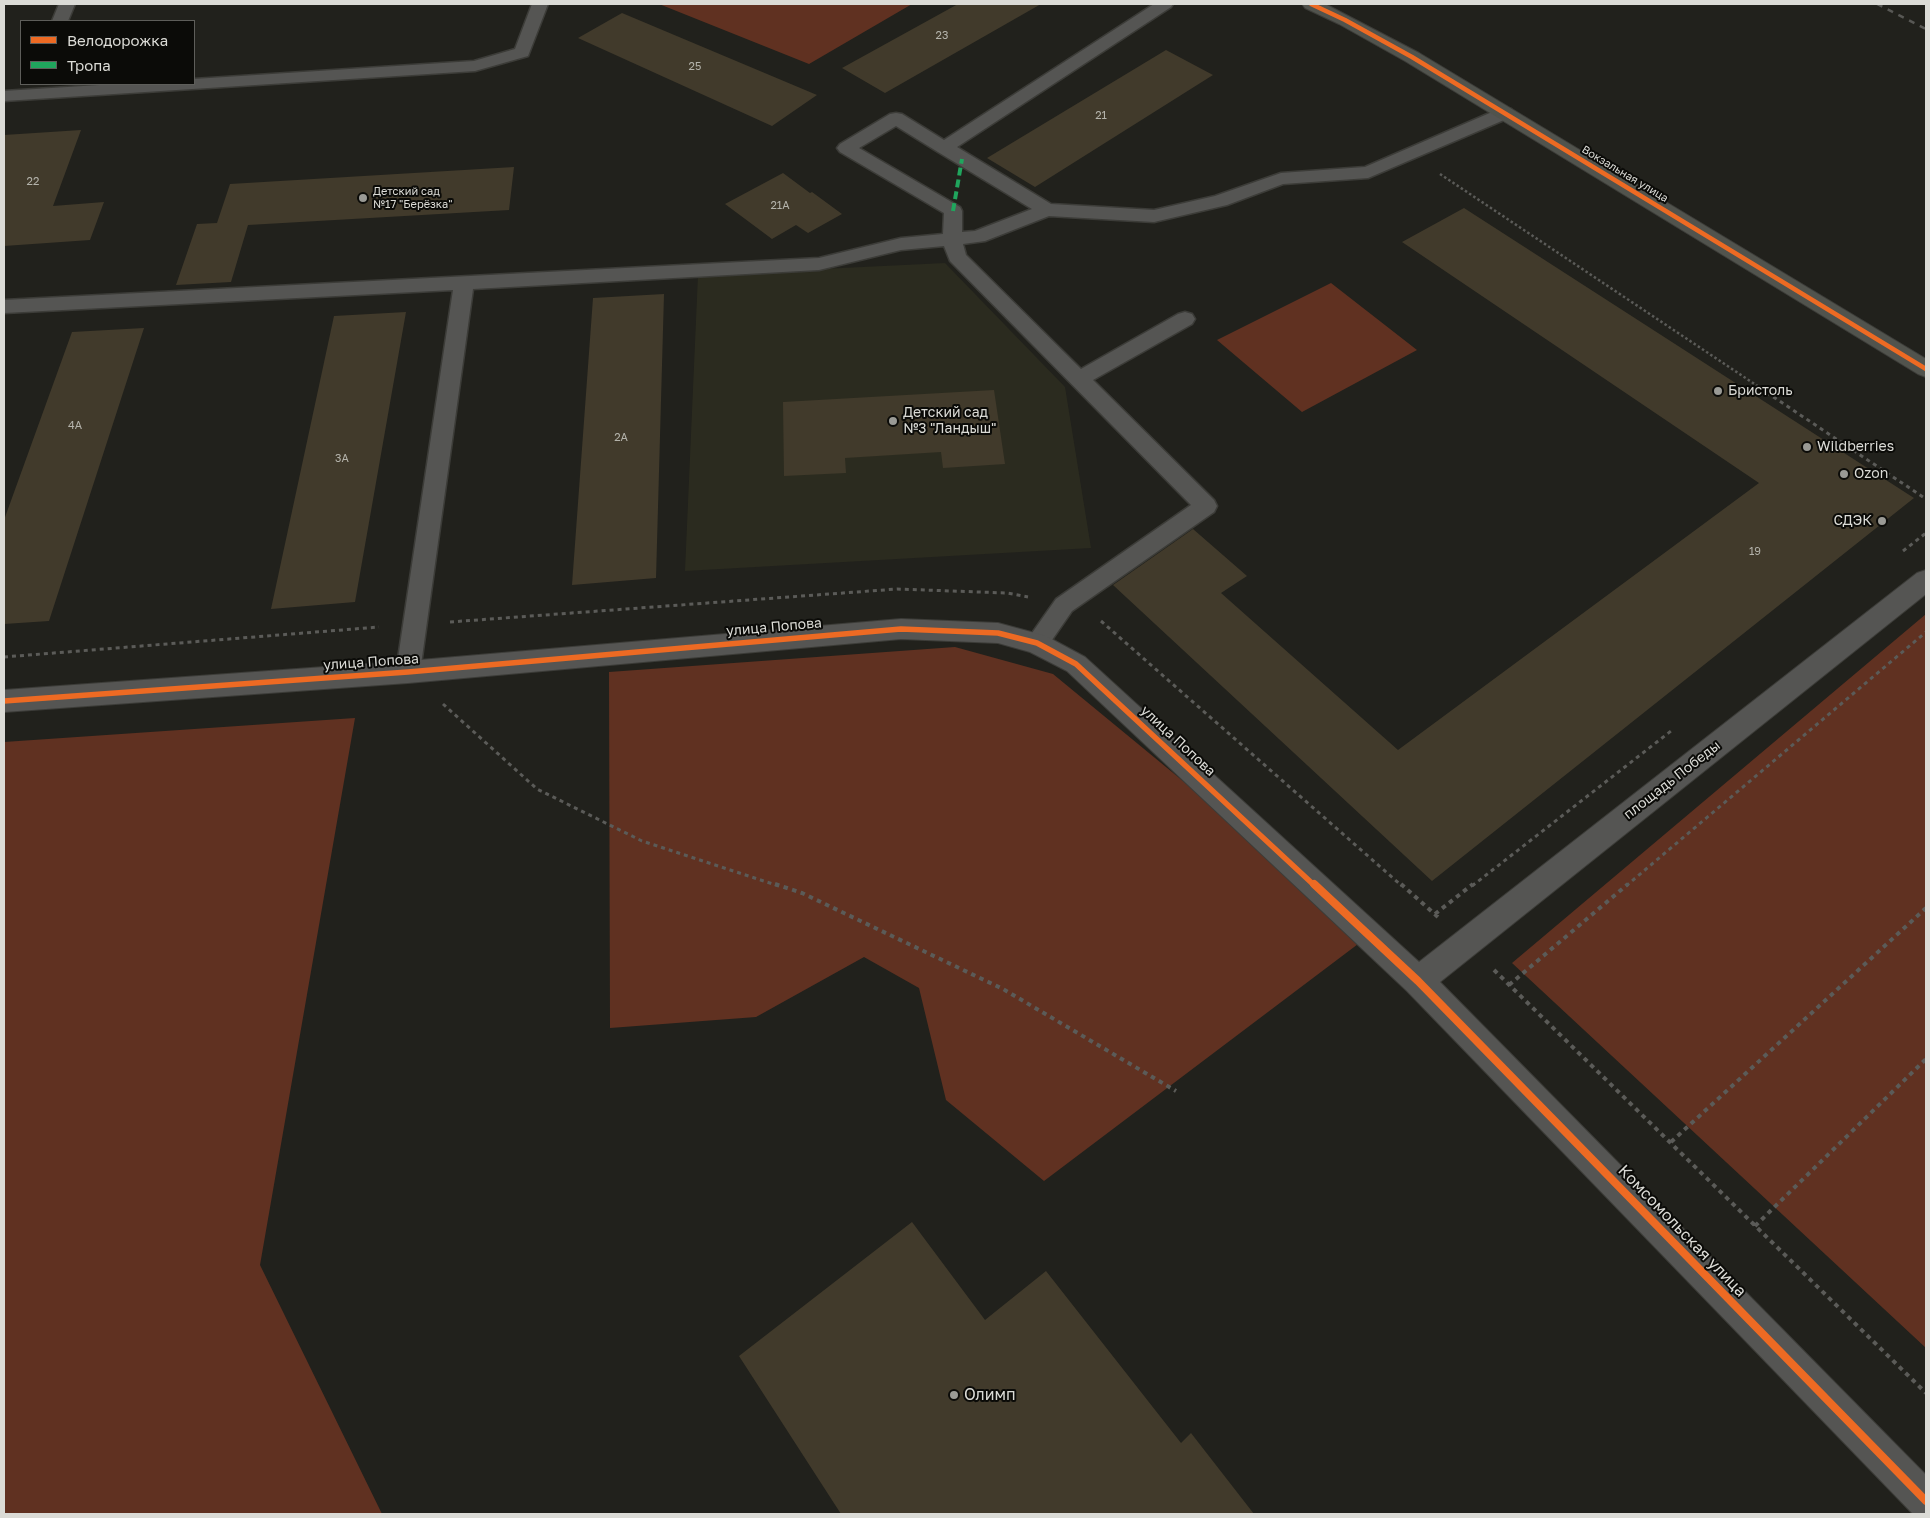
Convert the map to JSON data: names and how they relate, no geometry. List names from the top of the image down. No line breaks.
{"streets":{"street":["Вокзальная улица","улица Попова","площадь Победы","Комсомольская улица"]},"crossings":[["улица Попова","площадь Победы"],["улица Попова","Комсомольская улица"],["площадь Победы","Комсомольская улица"]],"places":["Детский сад №17 \"Берёзка\"","Бристоль","Детский сад №3 \"Ландыш\"","Wildberries","Ozon","СДЭК","Олимп"],"house_numbers":["23","25","21","22","21А","4А","2А","3А","19"],"legend":["Велодорожка","Тропа"]}
